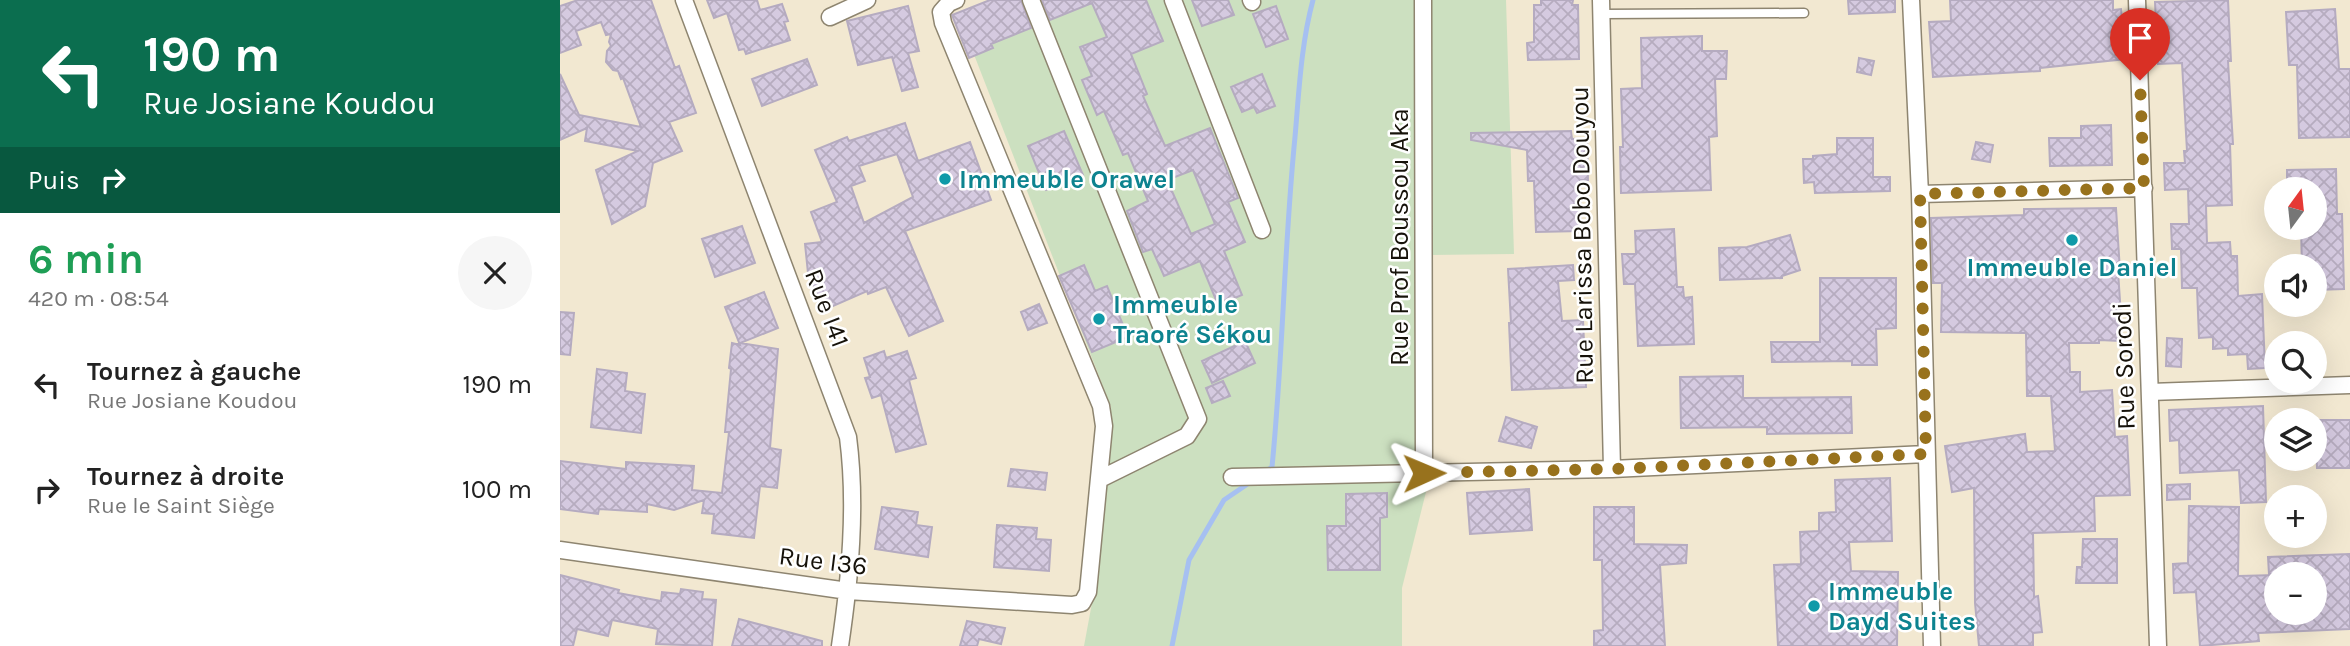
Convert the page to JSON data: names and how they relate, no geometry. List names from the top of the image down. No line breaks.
{"streets":{"street":["Rue Larissa Bobo Douyou","Rue Prof Boussou Aka","Rue I41","Rue Sorodi","Rue I36"]},"crossings":[["Rue I41","Rue I36"]],"places":["Immeuble Orawel","Immeuble Daniel","Immeuble Traoré Sékou","Immeuble Dayd Suites"],"north":"top","page":{"turn":["190 m","Rue Josiane Koudou"],"then":"Puis","map_buttons":["+","−"],"heading":["6 min","420 m · 08:54"],"list":[{"name":"Tournez à gauche","note":"Rue Josiane Koudou","value":"190 m"},{"name":"Tournez à droite","note":"Rue le Saint Siège","value":"100 m"}]}}
